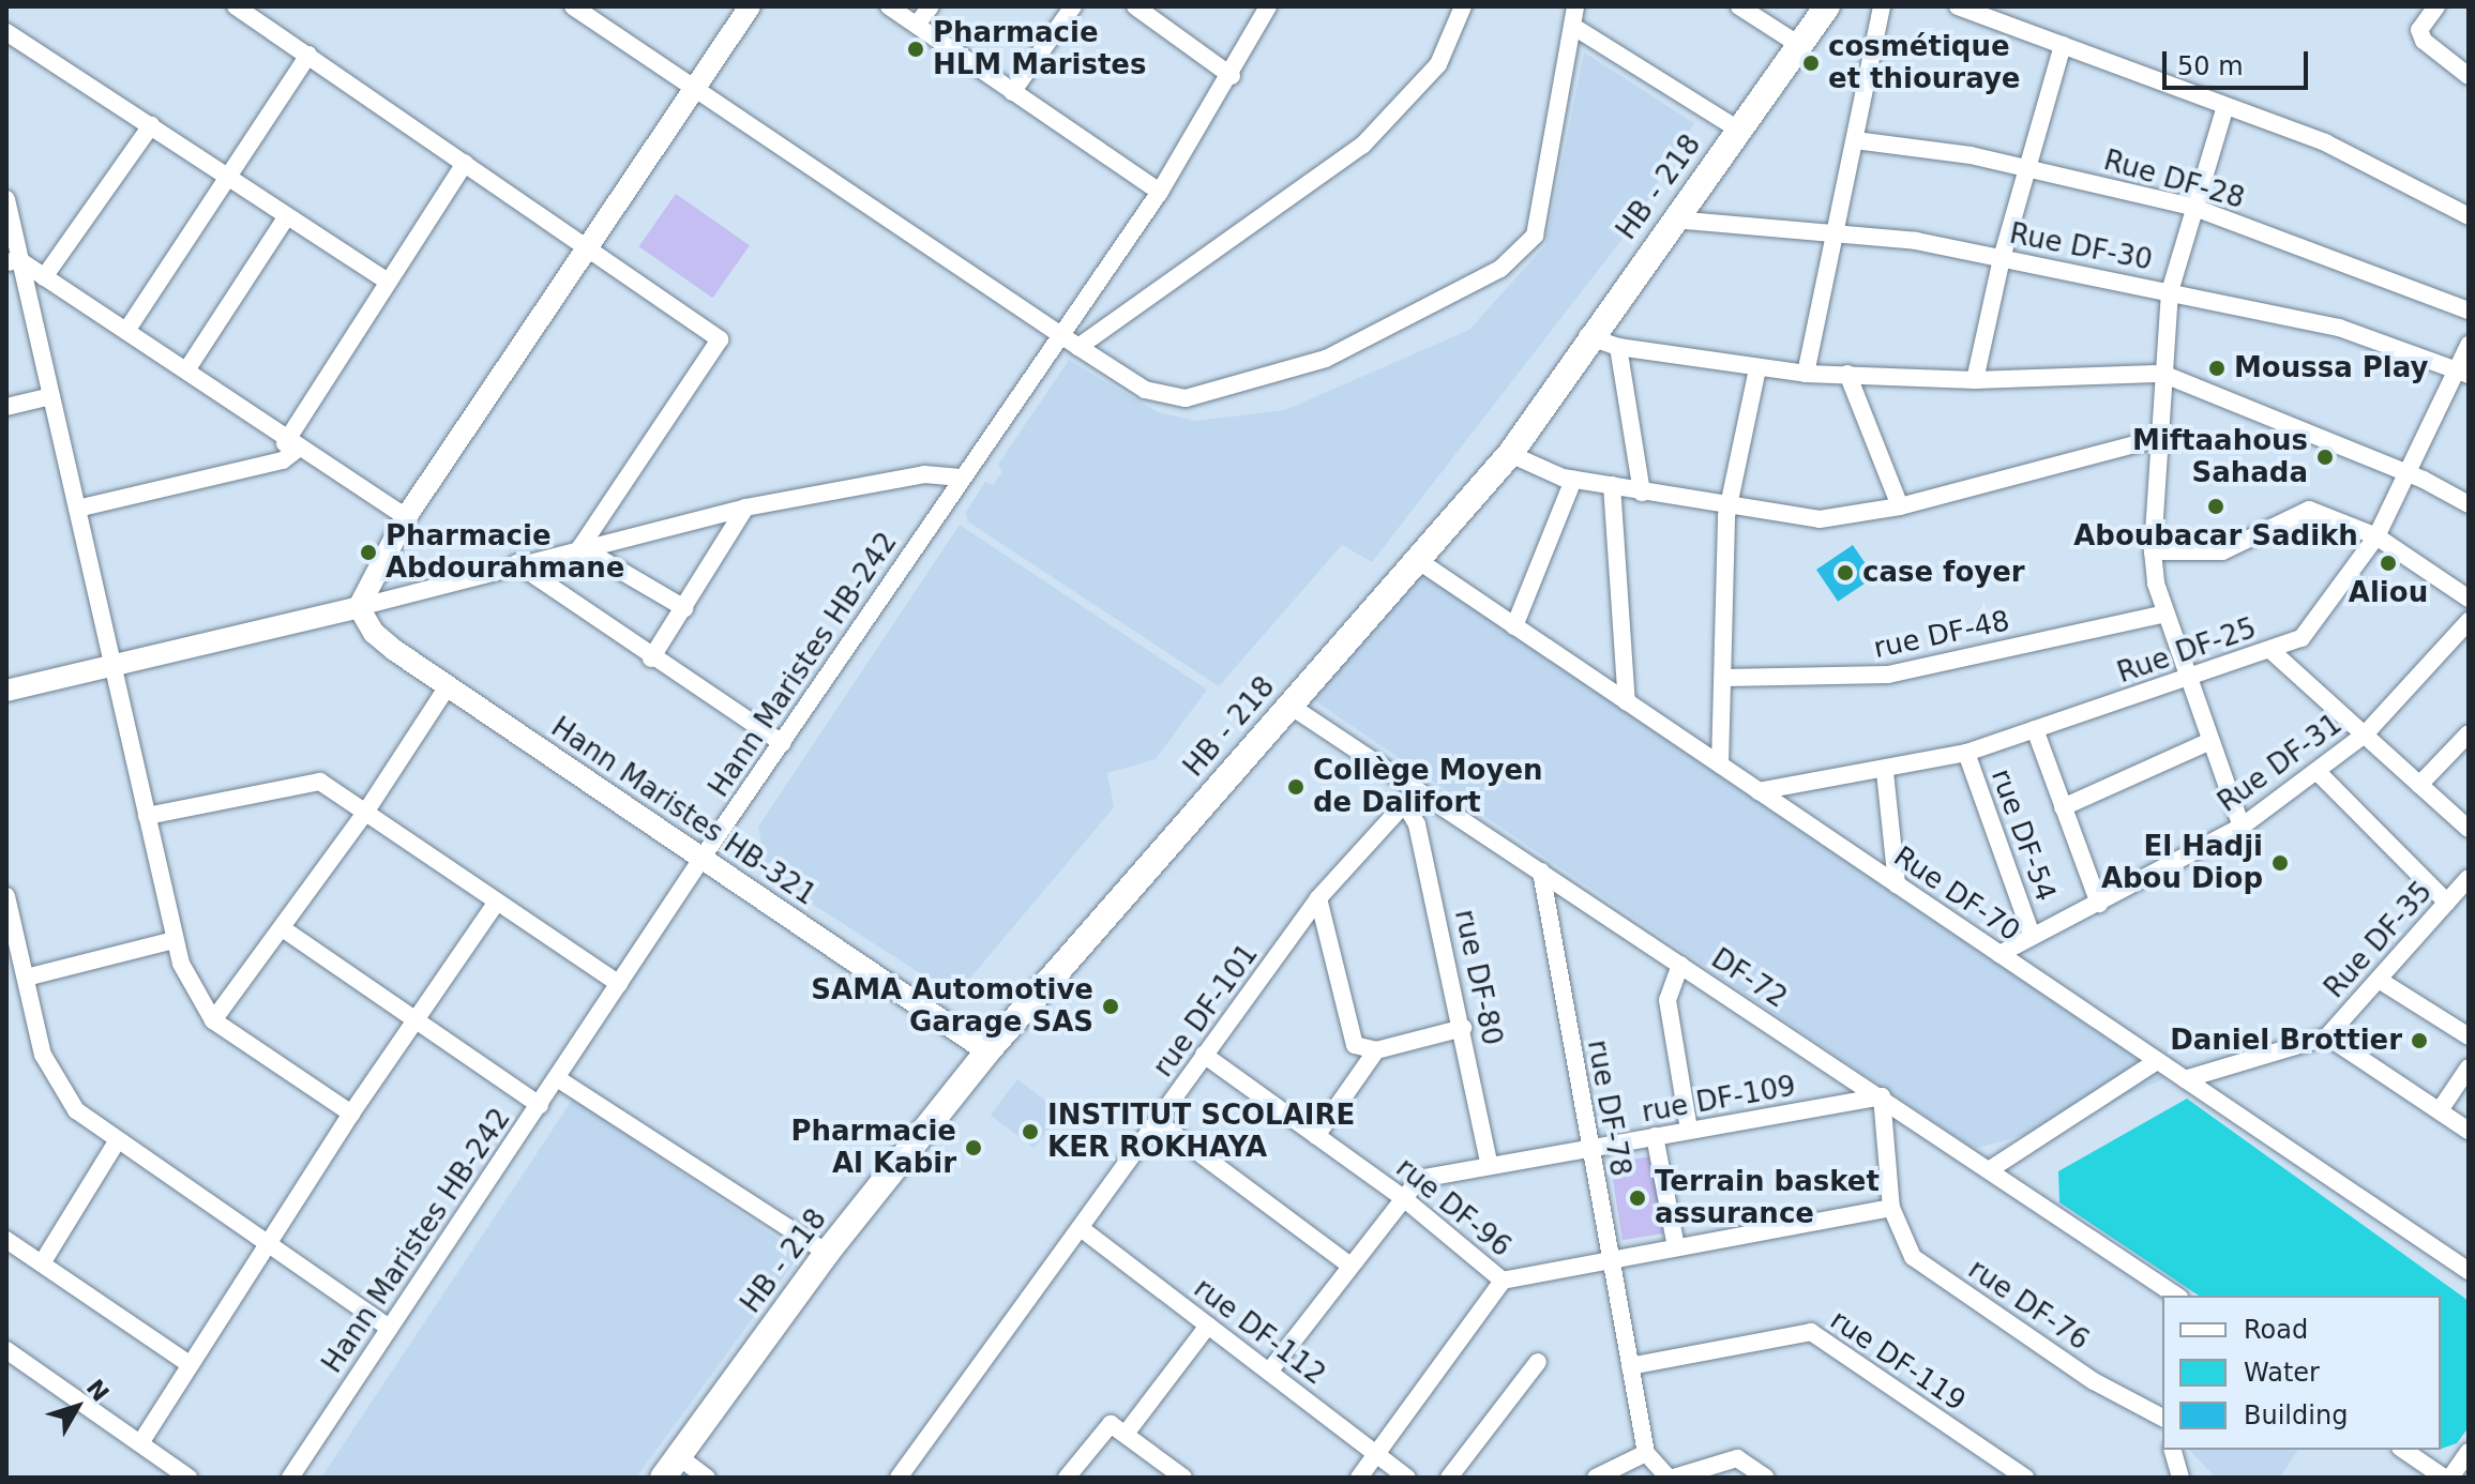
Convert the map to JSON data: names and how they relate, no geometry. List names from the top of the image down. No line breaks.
{"streets":{"main road":["HB - 218"],"street":["Rue DF-28","Rue DF-30","rue DF-48","Rue DF-25","Hann Maristes HB-242","Rue DF-31","Hann Maristes HB-321","rue DF-54","Rue DF-70","Rue DF-35","rue DF-80","DF-72","rue DF-101","rue DF-109","rue DF-78","rue DF-96","rue DF-76","rue DF-112","rue DF-119"]},"crossings":[["HB - 218","Rue DF-30"],["HB - 218","Hann Maristes HB-321"],["HB - 218","Rue DF-70"],["HB - 218","DF-72"],["Rue DF-30","Rue DF-25"],["Rue DF-25","rue DF-54"],["Rue DF-25","Rue DF-70"],["Hann Maristes HB-242","Hann Maristes HB-321"],["Rue DF-31","rue DF-54"],["Rue DF-31","Rue DF-70"],["rue DF-80","DF-72"],["rue DF-80","rue DF-101"],["rue DF-80","rue DF-109"],["DF-72","rue DF-101"],["DF-72","rue DF-109"],["DF-72","rue DF-78"],["DF-72","rue DF-76"],["rue DF-101","rue DF-96"],["rue DF-101","rue DF-112"],["rue DF-109","rue DF-78"],["rue DF-109","rue DF-96"],["rue DF-109","rue DF-76"],["rue DF-78","rue DF-119"]],"places":["Pharmacie HLM Maristes","cosmétique et thiouraye","Moussa Play","Miftaahous Sahada","Aboubacar Sadikh","Pharmacie Abdourahmane","Aliou","case foyer","Collège Moyen de Dalifort","El Hadji Abou Diop","SAMA Automotive Garage SAS","Daniel Brottier","INSTITUT SCOLAIRE KER ROKHAYA","Pharmacie Al Kabir","Terrain basket assurance"],"legend":["Road","Water","Building"],"scale_bar":"50 m","north":"top right"}
